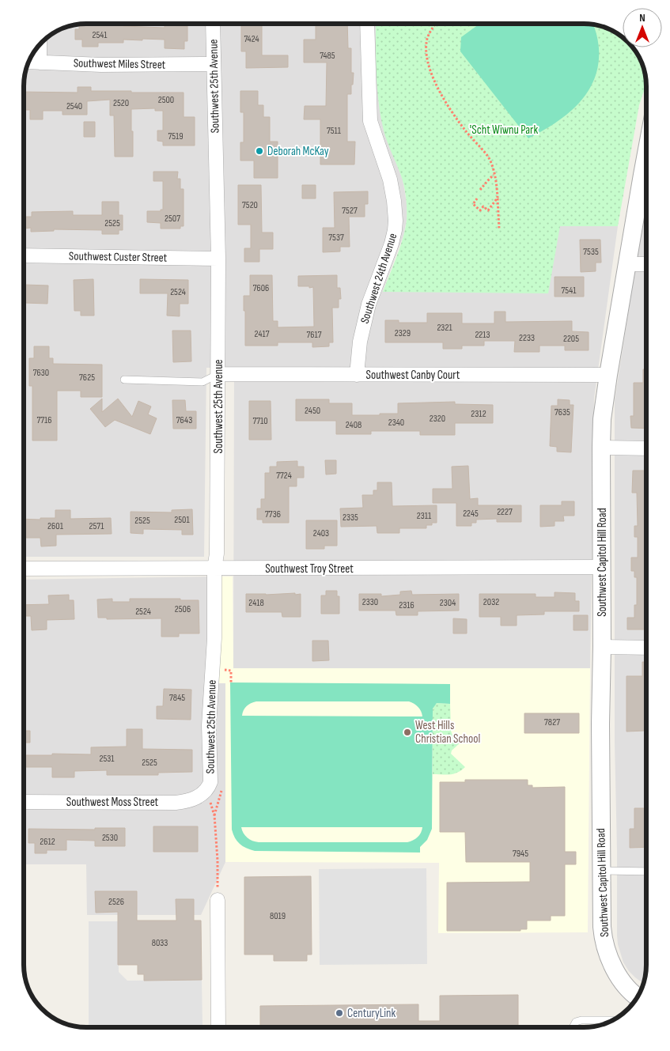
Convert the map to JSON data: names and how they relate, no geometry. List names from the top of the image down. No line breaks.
{"streets":{"street":["Southwest Miles Street","Southwest 25th Avenue","Southwest Custer Street","Southwest 24th Avenue","Southwest Canby Court","Southwest Capitol Hill Road","Southwest Troy Street","Southwest Moss Street"]},"crossings":[["Southwest Miles Street","Southwest 25th Avenue"],["Southwest 25th Avenue","Southwest Custer Street"],["Southwest 25th Avenue","Southwest Canby Court"],["Southwest 25th Avenue","Southwest Troy Street"],["Southwest 25th Avenue","Southwest Moss Street"],["Southwest 24th Avenue","Southwest Canby Court"],["Southwest Canby Court","Southwest Capitol Hill Road"],["Southwest Capitol Hill Road","Southwest Troy Street"]],"parks":["'Scht Wiwnu Park"],"places":["Deborah McKay","West Hills Christian School","CenturyLink"],"house_numbers":["2541","7424","7485","2500","2520","2540","7511","7519","7520","7527","2507","2525","7537","7535","7606","7541","2524","2321","2329","2417","7617","2213","2233","2205","7630","7625","2450","7635","2312","2320","7716","7643","7710","2340","2408","7724","2227","2245","7736","2311","2335","2501","2525","2601","2571","2403","2330","2032","2418","2304","2316","2506","2524","7845","7827","2531","2525","2530","2612","7945","2526","8019","8033"],"north":"top"}
